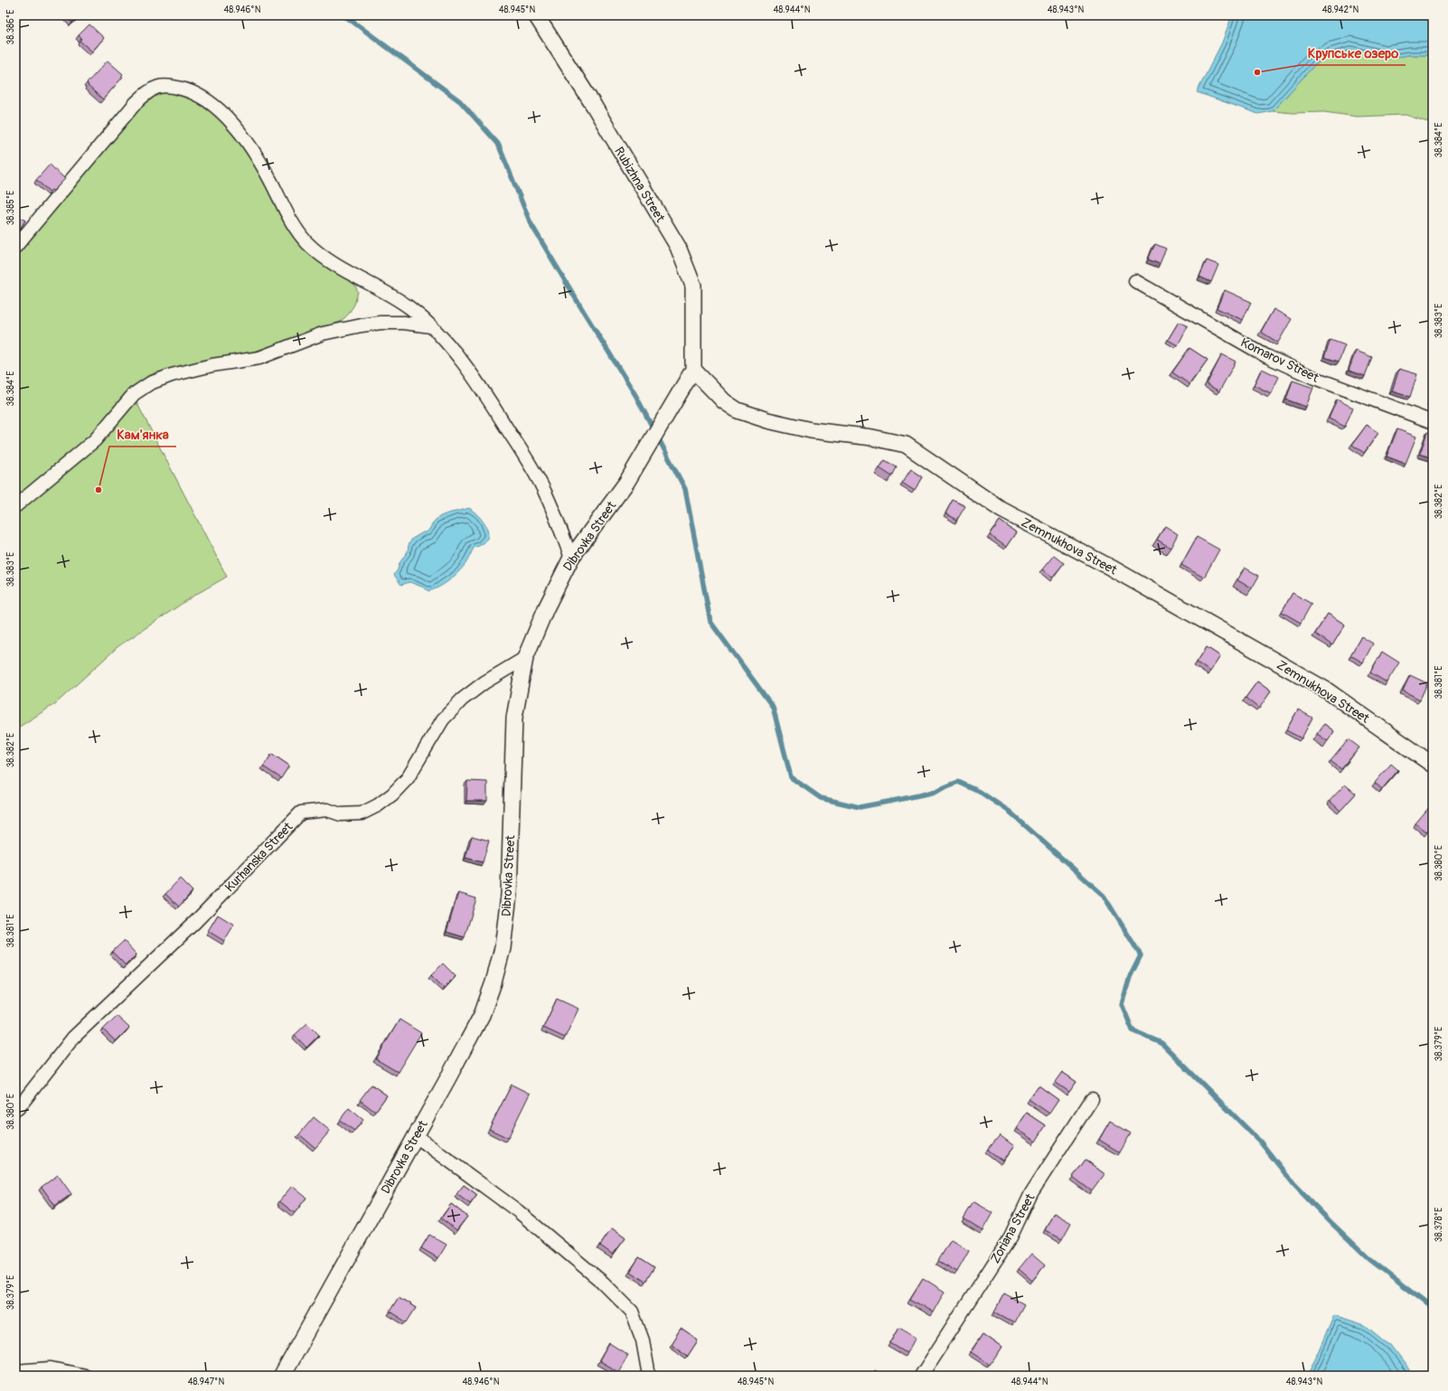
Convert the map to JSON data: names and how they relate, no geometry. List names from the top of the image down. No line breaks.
{"streets":{"street":["Rubizhna Street","Komarov Street","Dibrovka Street","Zemnukhova Street","Kurhanska Street","Zoriana Street"]},"crossings":[["Rubizhna Street","Dibrovka Street"],["Rubizhna Street","Zemnukhova Street"],["Dibrovka Street","Zemnukhova Street"],["Dibrovka Street","Kurhanska Street"]],"places":["Крупське озеро","Кам'янка"],"coordinates":["48.946°N","48.945°N","48.944°N","48.943°N","48.942°N","38.386°E","38.384°E","38.385°E","38.383°E","38.382°E","38.381°E","38.380°E","38.379°E","38.378°E","48.947°N"]}
